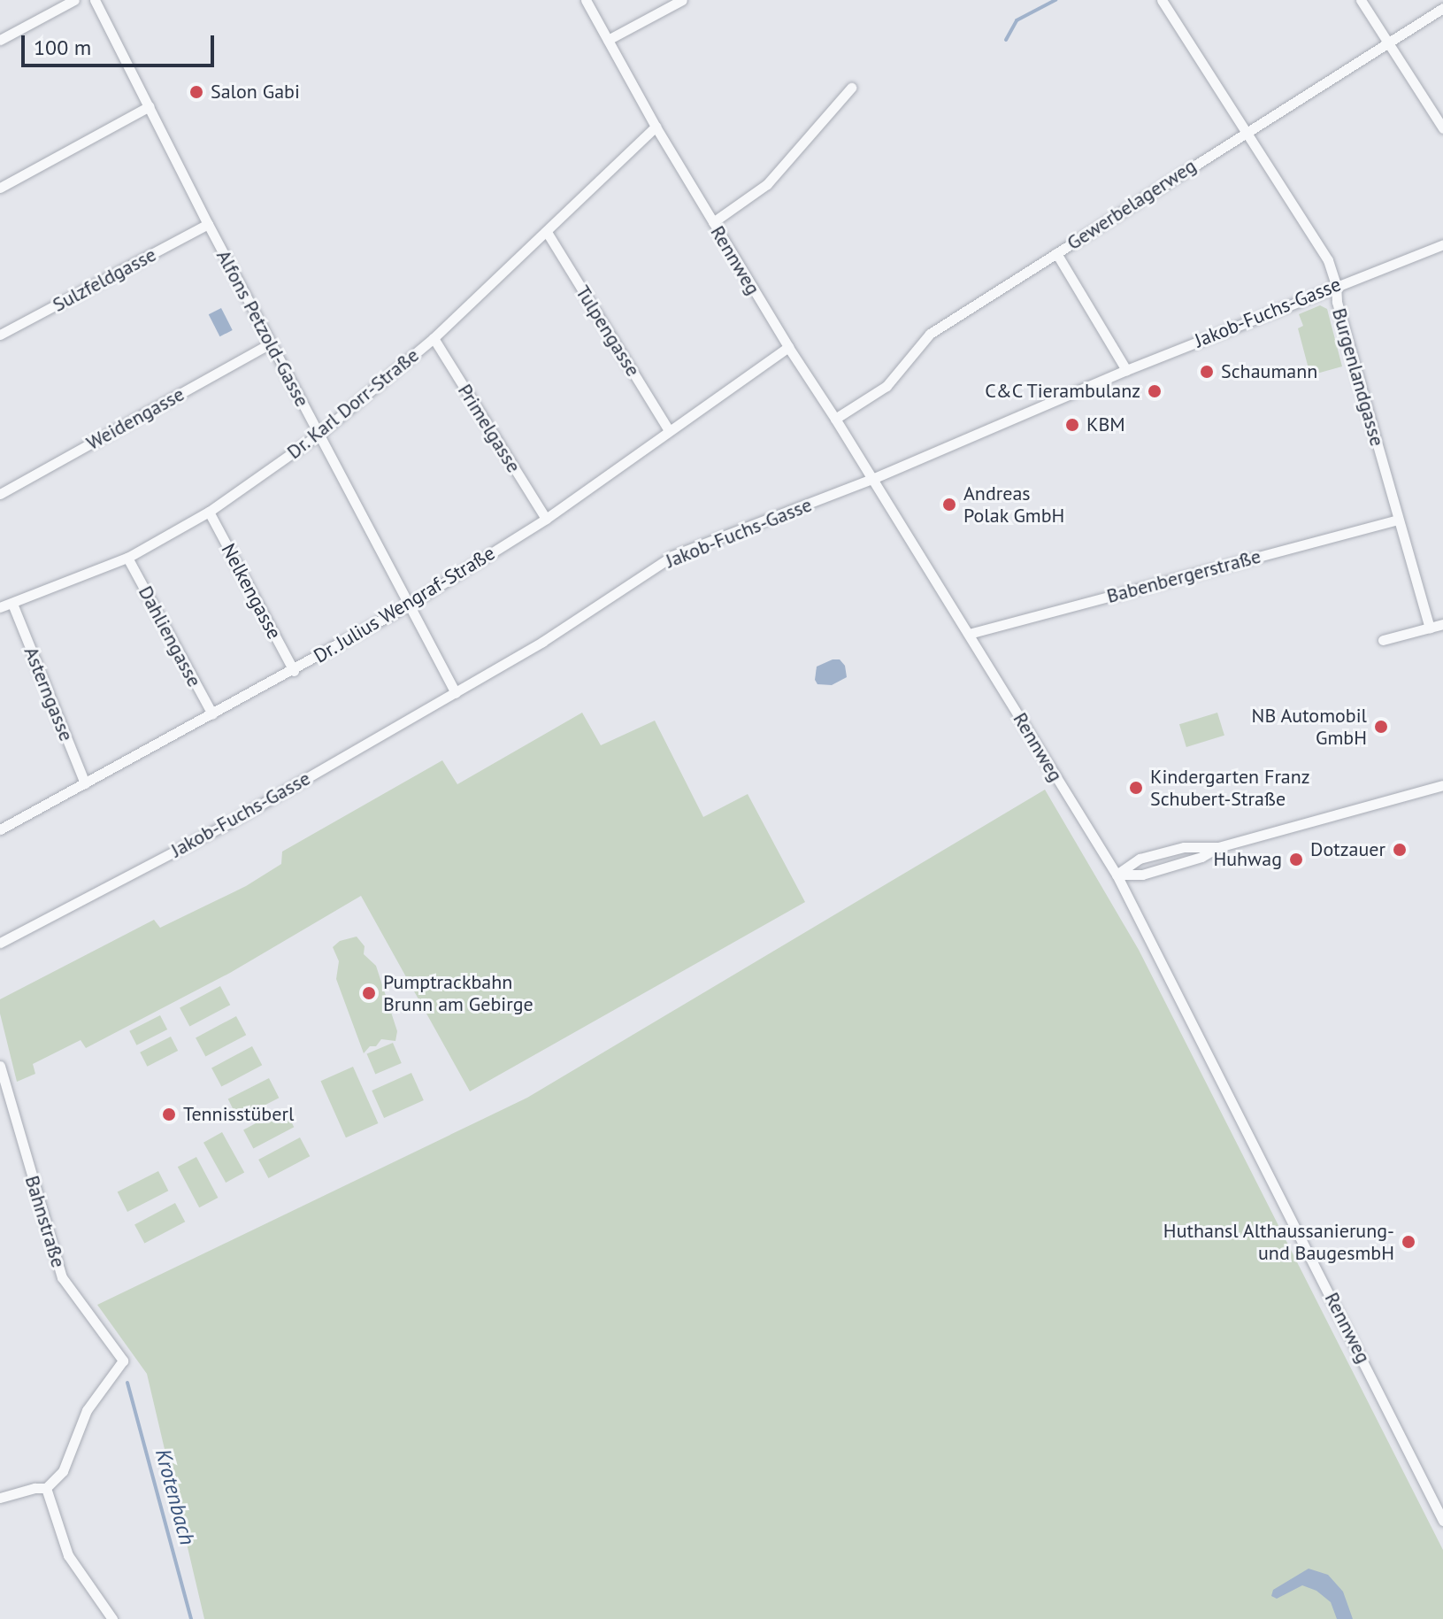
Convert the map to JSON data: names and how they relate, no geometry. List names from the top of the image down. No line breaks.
{"streets":{"street":["Gewerbelagerweg","Rennweg","Sulzfeldgasse","Jakob-Fuchs-Gasse","Alfons Petzold-Gasse","Tulpengasse","Burgenlandgasse","Dr. Karl Dorr-Straße","Weidengasse","Primelgasse","Babenbergerstraße","Nelkengasse","Dr. Julius Wengraf-Straße","Dahliengasse","Asterngasse","Bahnstraße"]},"crossings":[["Gewerbelagerweg","Rennweg"],["Gewerbelagerweg","Burgenlandgasse"],["Rennweg","Jakob-Fuchs-Gasse"],["Rennweg","Dr. Karl Dorr-Straße"],["Rennweg","Babenbergerstraße"],["Rennweg","Dr. Julius Wengraf-Straße"],["Sulzfeldgasse","Alfons Petzold-Gasse"],["Jakob-Fuchs-Gasse","Alfons Petzold-Gasse"],["Jakob-Fuchs-Gasse","Burgenlandgasse"],["Alfons Petzold-Gasse","Dr. Karl Dorr-Straße"],["Alfons Petzold-Gasse","Weidengasse"],["Alfons Petzold-Gasse","Dr. Julius Wengraf-Straße"],["Tulpengasse","Dr. Karl Dorr-Straße"],["Tulpengasse","Dr. Julius Wengraf-Straße"],["Burgenlandgasse","Babenbergerstraße"],["Dr. Karl Dorr-Straße","Primelgasse"],["Dr. Karl Dorr-Straße","Nelkengasse"],["Dr. Karl Dorr-Straße","Dahliengasse"],["Dr. Karl Dorr-Straße","Asterngasse"],["Primelgasse","Dr. Julius Wengraf-Straße"],["Nelkengasse","Dr. Julius Wengraf-Straße"],["Dr. Julius Wengraf-Straße","Dahliengasse"],["Dr. Julius Wengraf-Straße","Asterngasse"]],"water":["Krotenbach"],"places":["Salon Gabi","Schaumann","C&C Tierambulanz","KBM","Andreas Polak GmbH","NB Automobil GmbH","Kindergarten Franz Schubert-Straße","Dotzauer","Huhwag","Pumptrackbahn Brunn am Gebirge","Tennisstüberl","Huthansl Althaussanierung- und BaugesmbH"],"scale_bar":"100 m"}
